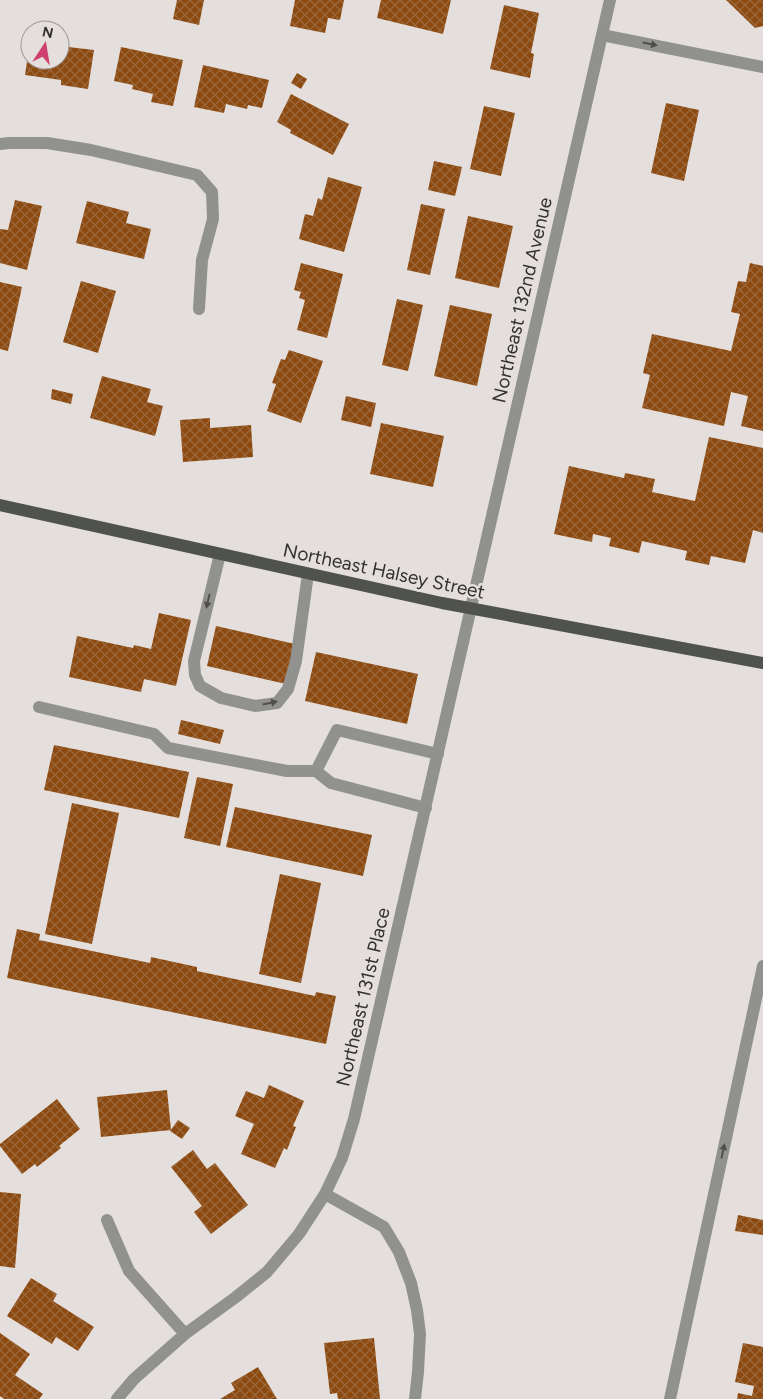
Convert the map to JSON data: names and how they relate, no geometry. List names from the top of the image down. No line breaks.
{"streets":{"main road":["Northeast Halsey Street"],"street":["Northeast 132nd Avenue","Northeast 131st Place"]},"crossings":[["Northeast 132nd Avenue","Northeast Halsey Street"],["Northeast 132nd Avenue","Northeast 131st Place"],["Northeast Halsey Street","Northeast 131st Place"]],"north":"top"}
